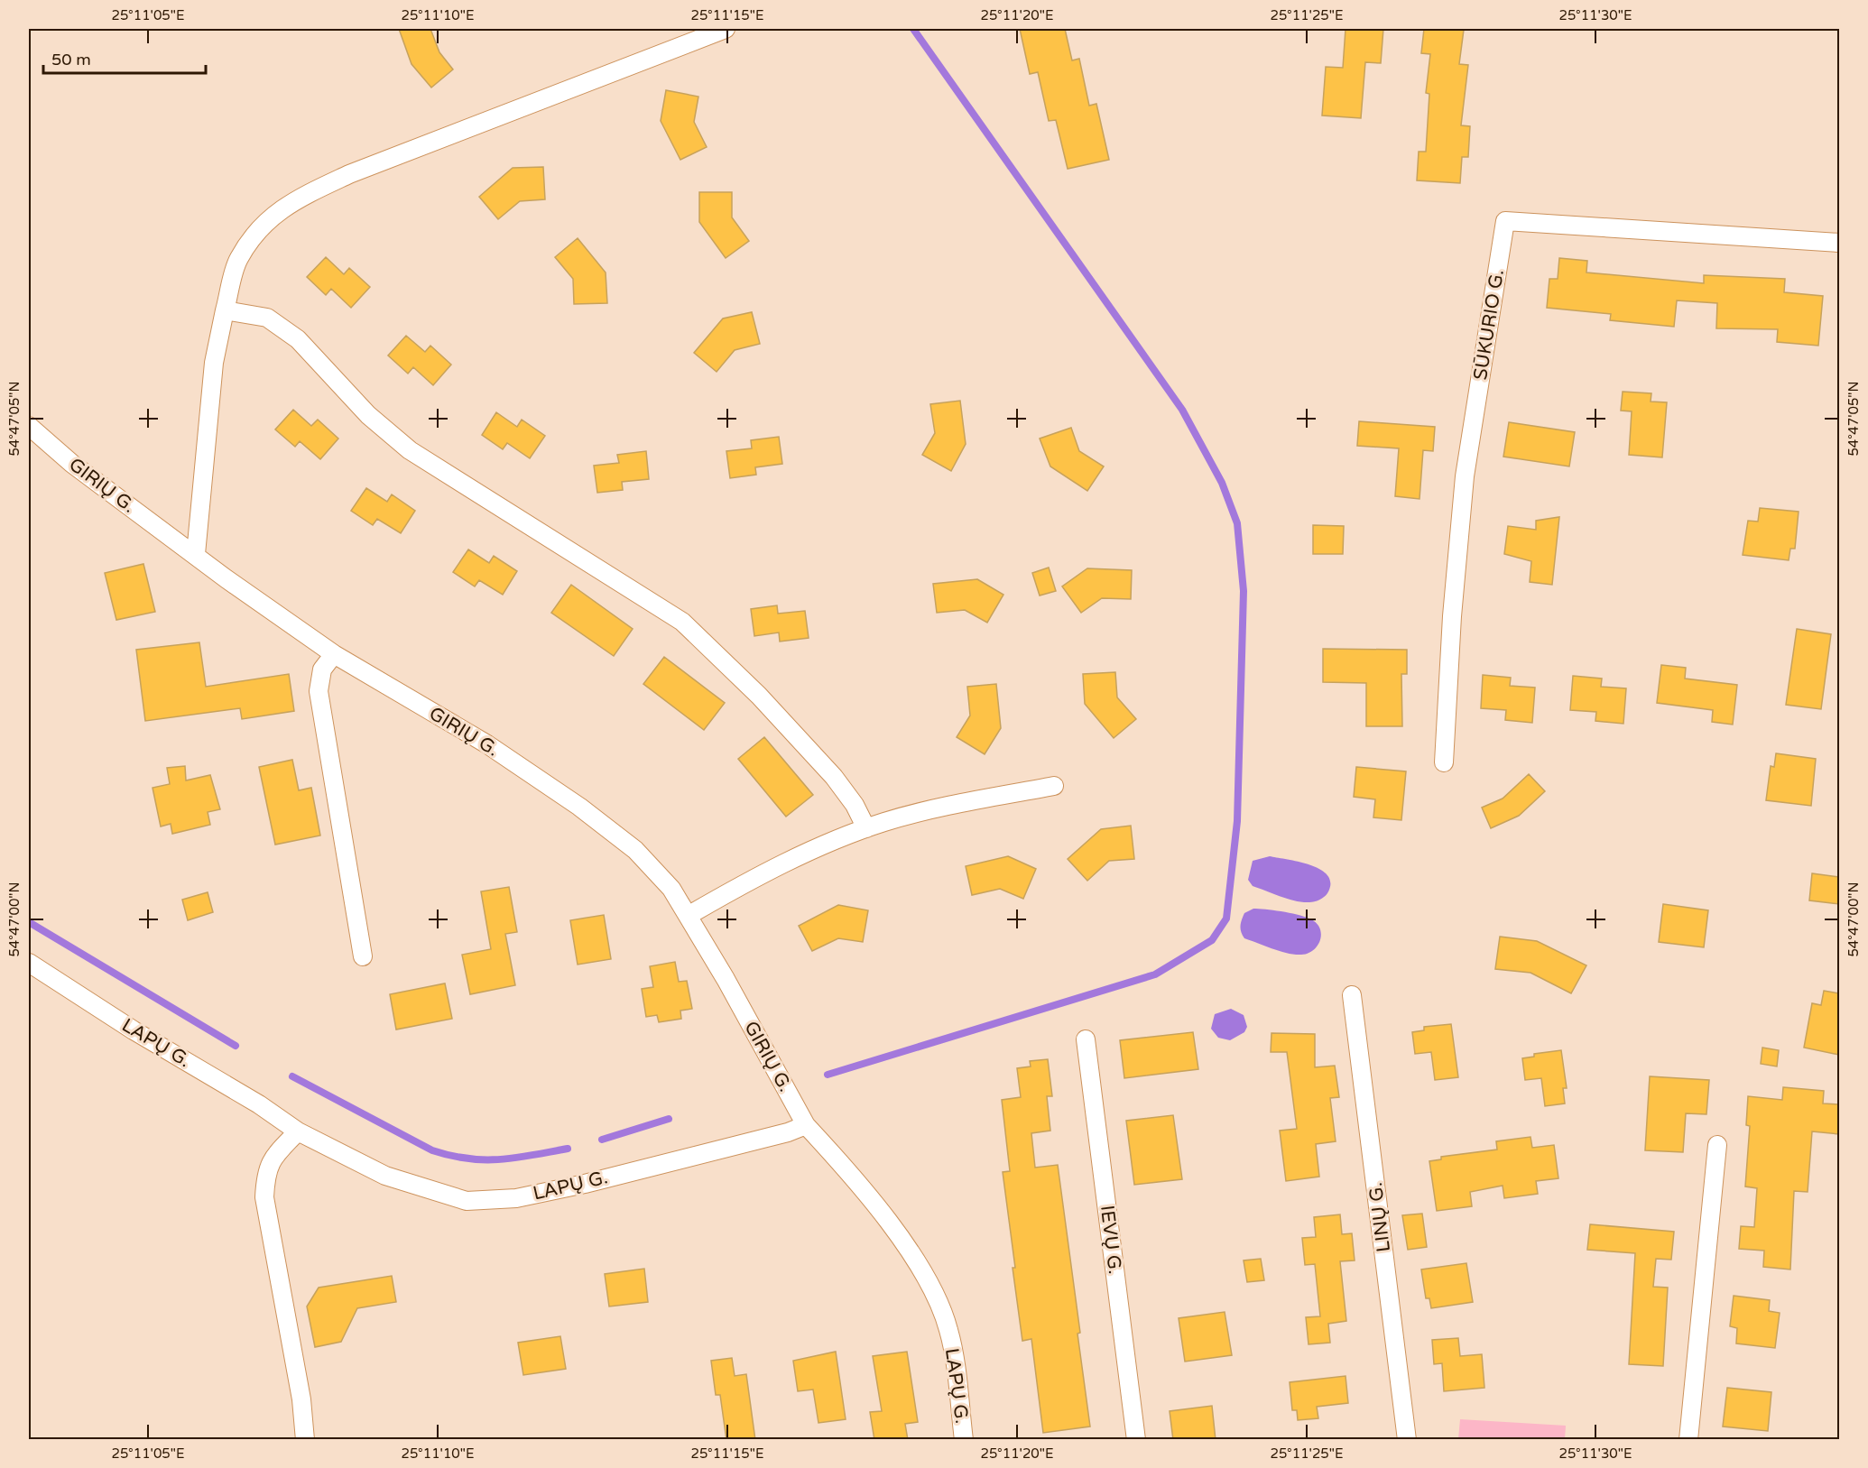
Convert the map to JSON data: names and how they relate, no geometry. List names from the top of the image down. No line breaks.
{"streets":{"street":["SŪKURIO G.","GIRIŲ G.","LAPŲ G.","LINŲ G.","IEVŲ G."]},"crossings":[["GIRIŲ G.","LAPŲ G."]],"scale_bar":"50 m","coordinates":["25°11'05\"E","25°11'10\"E","25°11'15\"E","25°11'20\"E","25°11'25\"E","25°11'30\"E","54°47'05\"N","54°47'00\"N"]}
